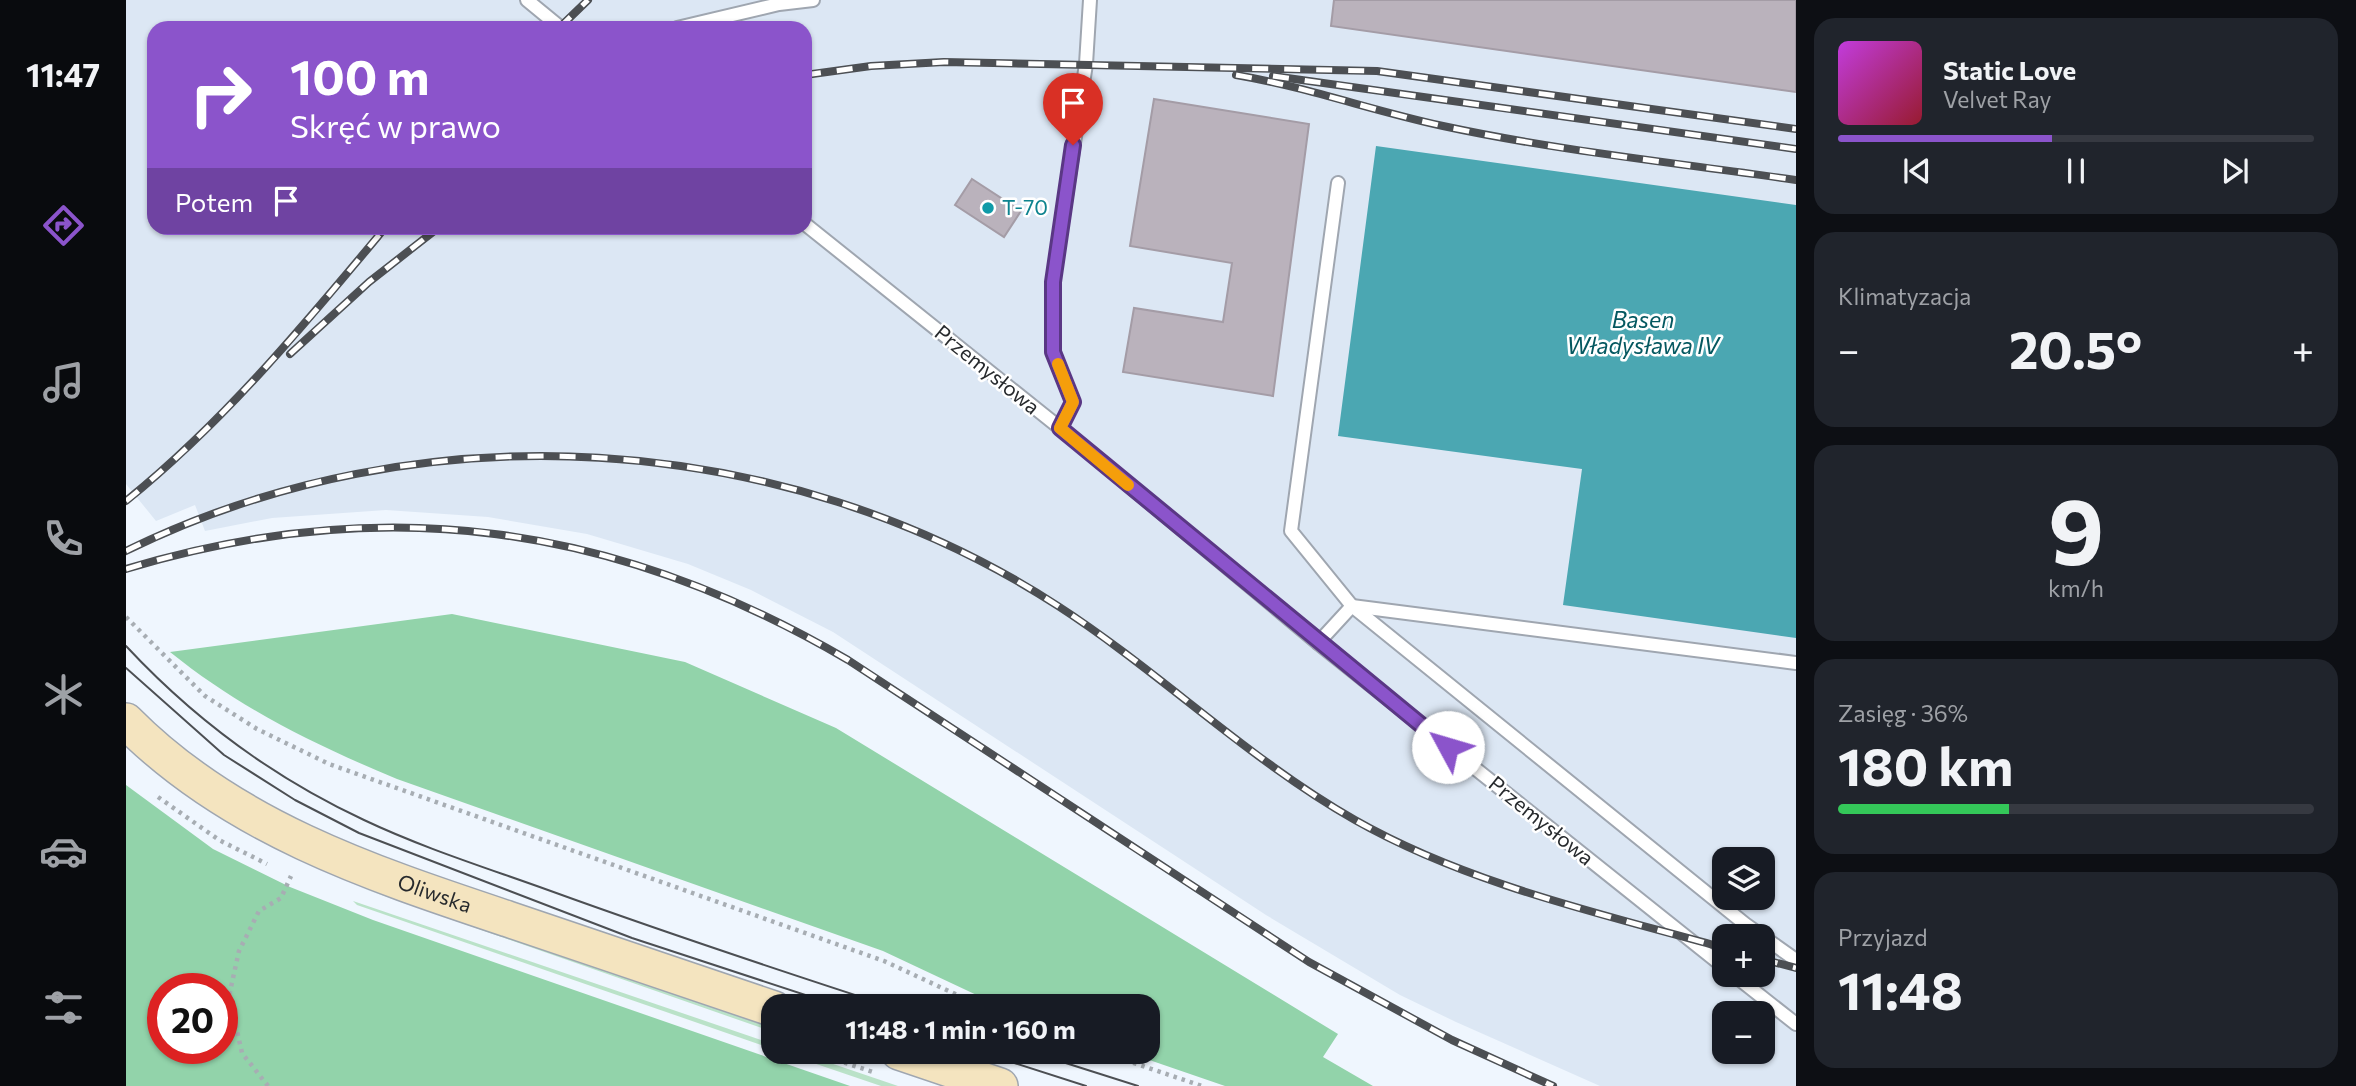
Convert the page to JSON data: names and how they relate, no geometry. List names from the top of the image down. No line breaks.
{"streets":{"street":["Oliwska"],"lane":["Przemysłowa"]},"water":["Basen Władysława IV"],"places":["T-70"],"page":{"tabs":"11:47","turn":["100 m","Skręć w prawo"],"song":["Static Love","Velvet Ray"],"then":"Potem","tile":["Klimatyzacja",["9","km/h"],["Zasięg · 36%","180 km"],["Przyjazd","11:48"]],"heat":["−","20.5°","+"],"map_buttons":["+","−"],"limit":"20","trip":"11:48 · 1 min · 160 m"}}
